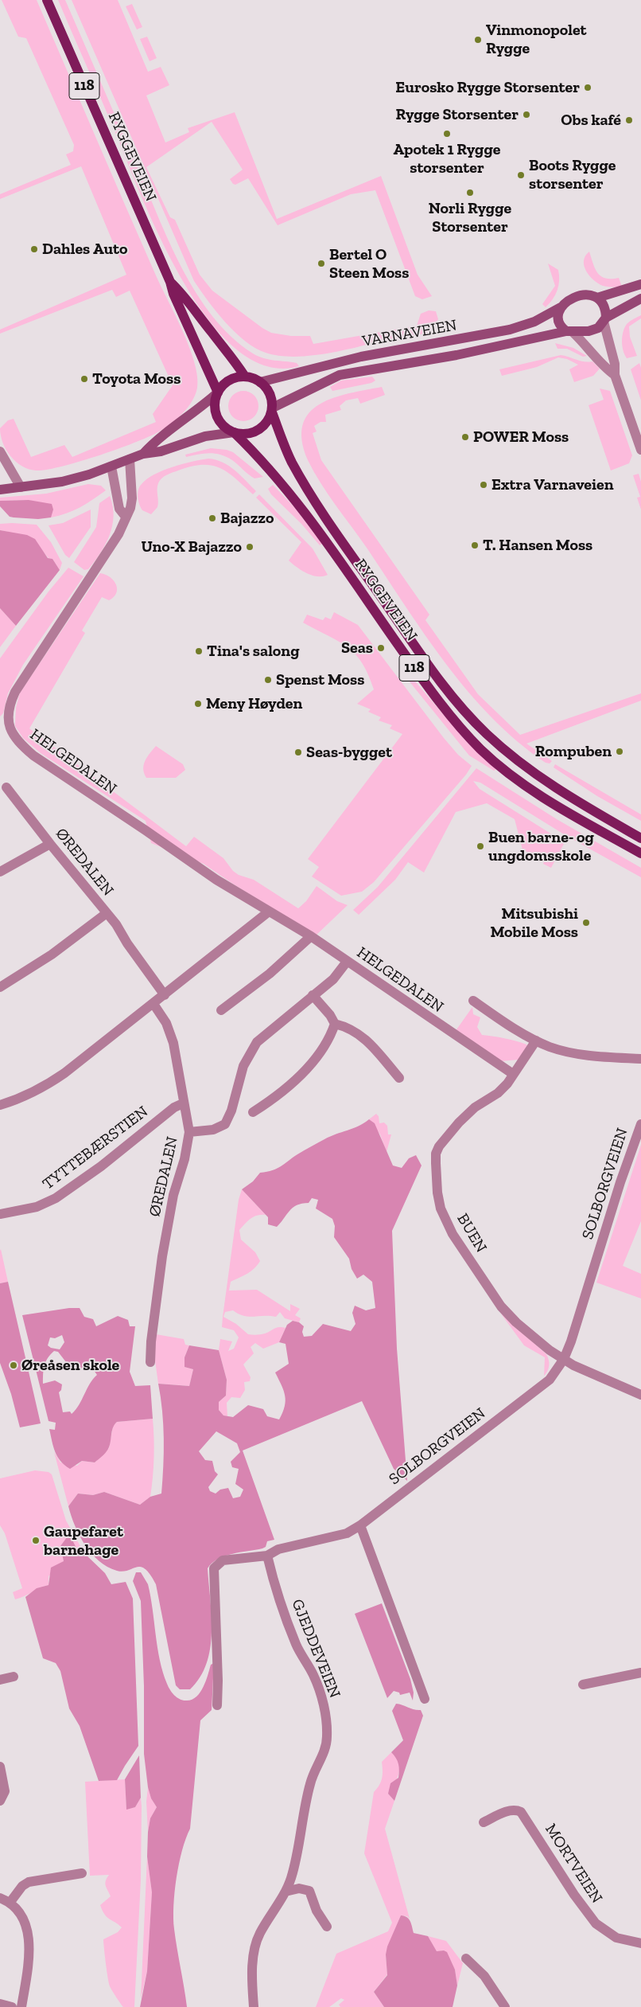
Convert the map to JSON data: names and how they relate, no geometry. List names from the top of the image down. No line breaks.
{"streets":{"main road":["118","RYGGEVEIEN"],"street":["VARNAVEIEN","HELGEDALEN","ØREDALEN","TYTTEBÆRSTIEN","SOLBORGVEIEN","BUEN","GJEDDEVEIEN","MORTVEIEN"]},"crossings":[["118","RYGGEVEIEN"],["118","VARNAVEIEN"],["RYGGEVEIEN","VARNAVEIEN"],["HELGEDALEN","BUEN"],["ØREDALEN","TYTTEBÆRSTIEN"],["SOLBORGVEIEN","BUEN"],["SOLBORGVEIEN","GJEDDEVEIEN"]],"places":["Vinmonopolet Rygge","Eurosko Rygge Storsenter","Rygge Storsenter","Obs kafé","Apotek 1 Rygge storsenter","Boots Rygge storsenter","Norli Rygge Storsenter","Dahles Auto","Bertel O Steen Moss","Toyota Moss","POWER Moss","Extra Varnaveien","Bajazzo","T. Hansen Moss","Uno-X Bajazzo","Seas","Tina's salong","Spenst Moss","Meny Høyden","Rompuben","Seas-bygget","Buen barne- og ungdomsskole","Mitsubishi Mobile Moss","Øreåsen skole","Gaupefaret barnehage"]}
